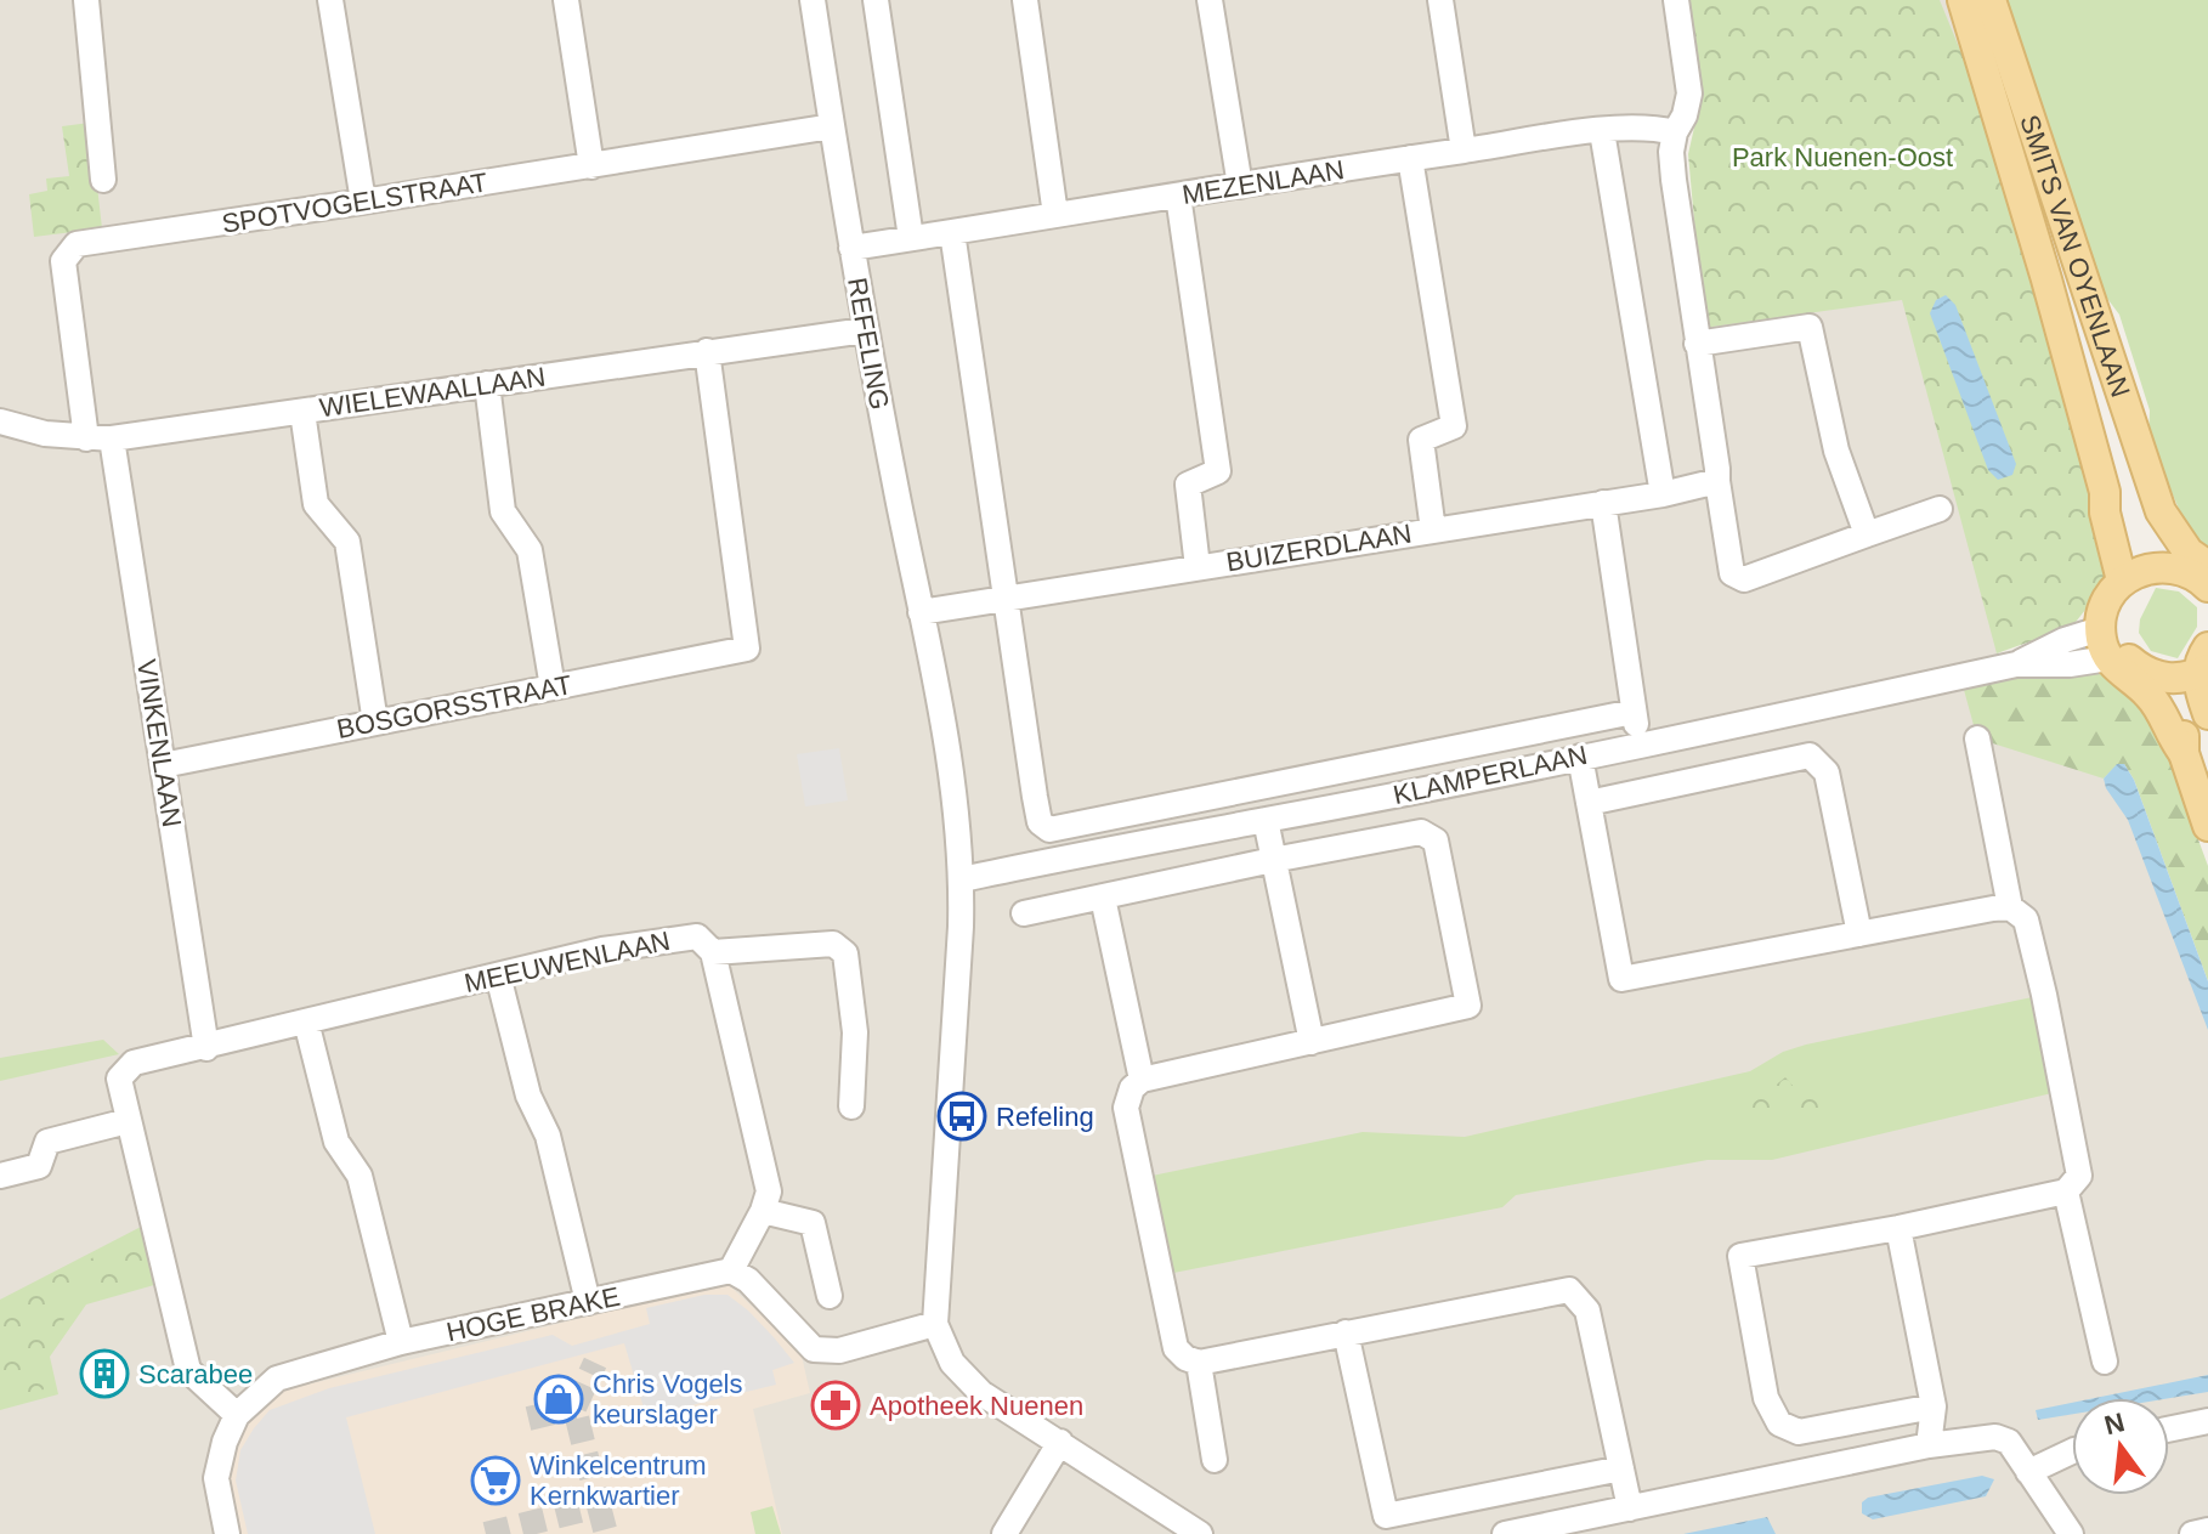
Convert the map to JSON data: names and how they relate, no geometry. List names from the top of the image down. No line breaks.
{"streets":{"main road":["SMITS VAN OYENLAAN"],"street":["MEZENLAAN","SPOTVOGELSTRAAT","REFELING","WIELEWAALLAAN","BUIZERDLAAN","BOSGORSSTRAAT","VINKENLAAN","KLAMPERLAAN","MEEUWENLAAN","HOGE BRAKE"]},"crossings":[["MEZENLAAN","REFELING"],["SPOTVOGELSTRAAT","REFELING"],["SPOTVOGELSTRAAT","WIELEWAALLAAN"],["SPOTVOGELSTRAAT","VINKENLAAN"],["REFELING","WIELEWAALLAAN"],["REFELING","BUIZERDLAAN"],["REFELING","KLAMPERLAAN"],["WIELEWAALLAAN","BOSGORSSTRAAT"],["WIELEWAALLAAN","VINKENLAAN"],["BUIZERDLAAN","KLAMPERLAAN"],["BOSGORSSTRAAT","VINKENLAAN"],["VINKENLAAN","MEEUWENLAAN"]],"parks":["Park Nuenen-Oost"],"places":{"bus stop":["Refeling"],"building":["Scarabee"],"shop":["Chris Vogels keurslager"],"pharmacy":["Apotheek Nuenen"],"supermarket":["Winkelcentrum Kernkwartier"]},"north":"top"}
